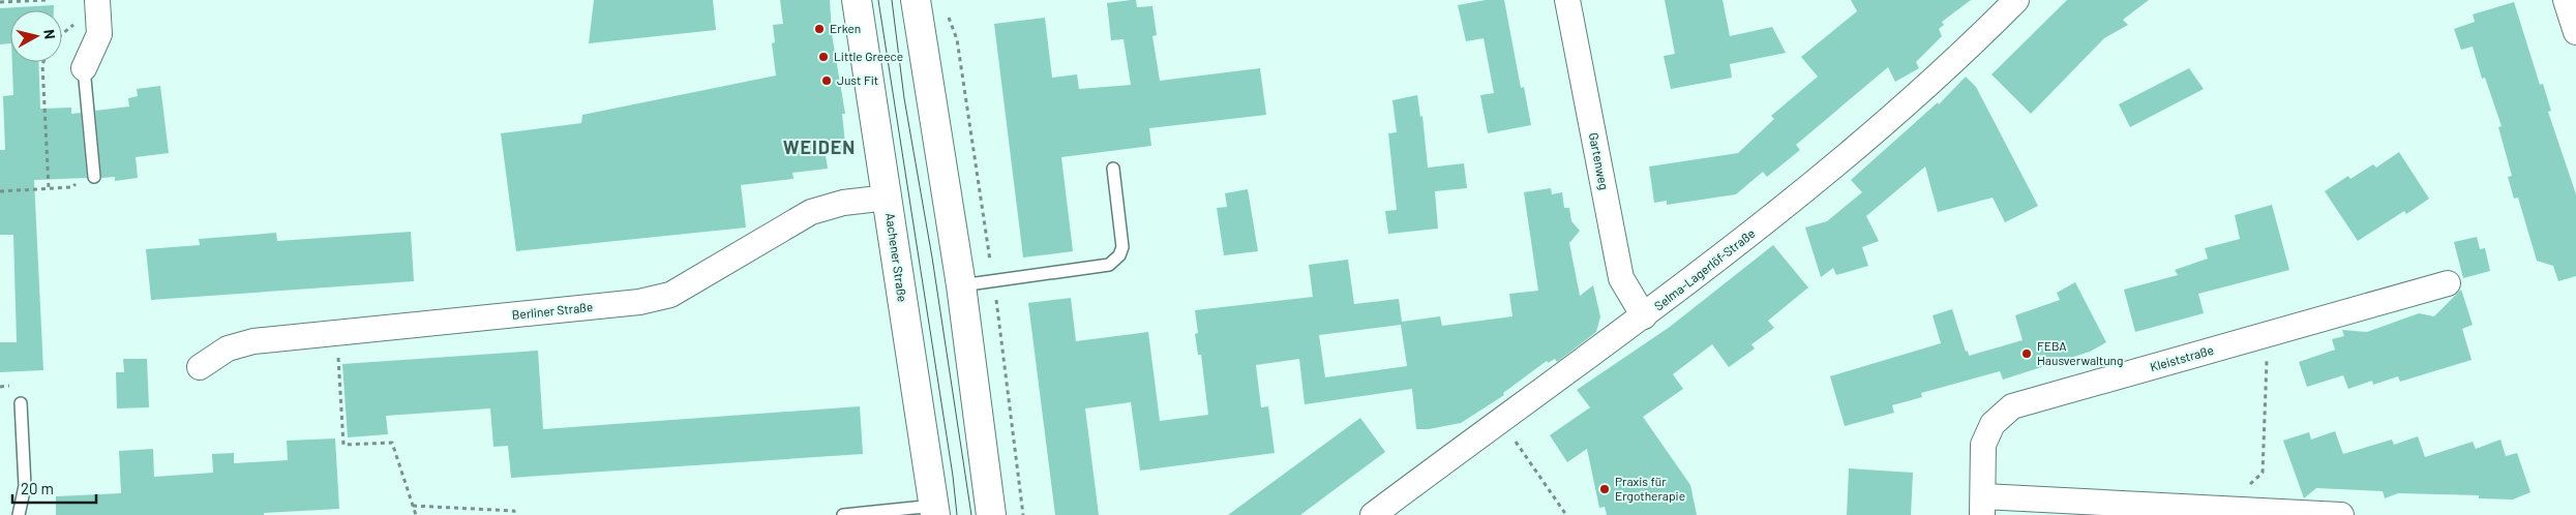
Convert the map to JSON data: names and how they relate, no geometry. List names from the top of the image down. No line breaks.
{"streets":{"main road":["Aachener Straße"],"street":["Gartenweg","Selma-Lagerlöf-Straße","Berliner Straße","Kleiststraße"]},"crossings":[["Gartenweg","Selma-Lagerlöf-Straße"],["Aachener Straße","Berliner Straße"]],"districts":["WEIDEN"],"places":["Erken","Little Greece","Just Fit","FEBA Hausverwaltung","Praxis für Ergotherapie"],"scale_bar":"20 m","north":"right"}
